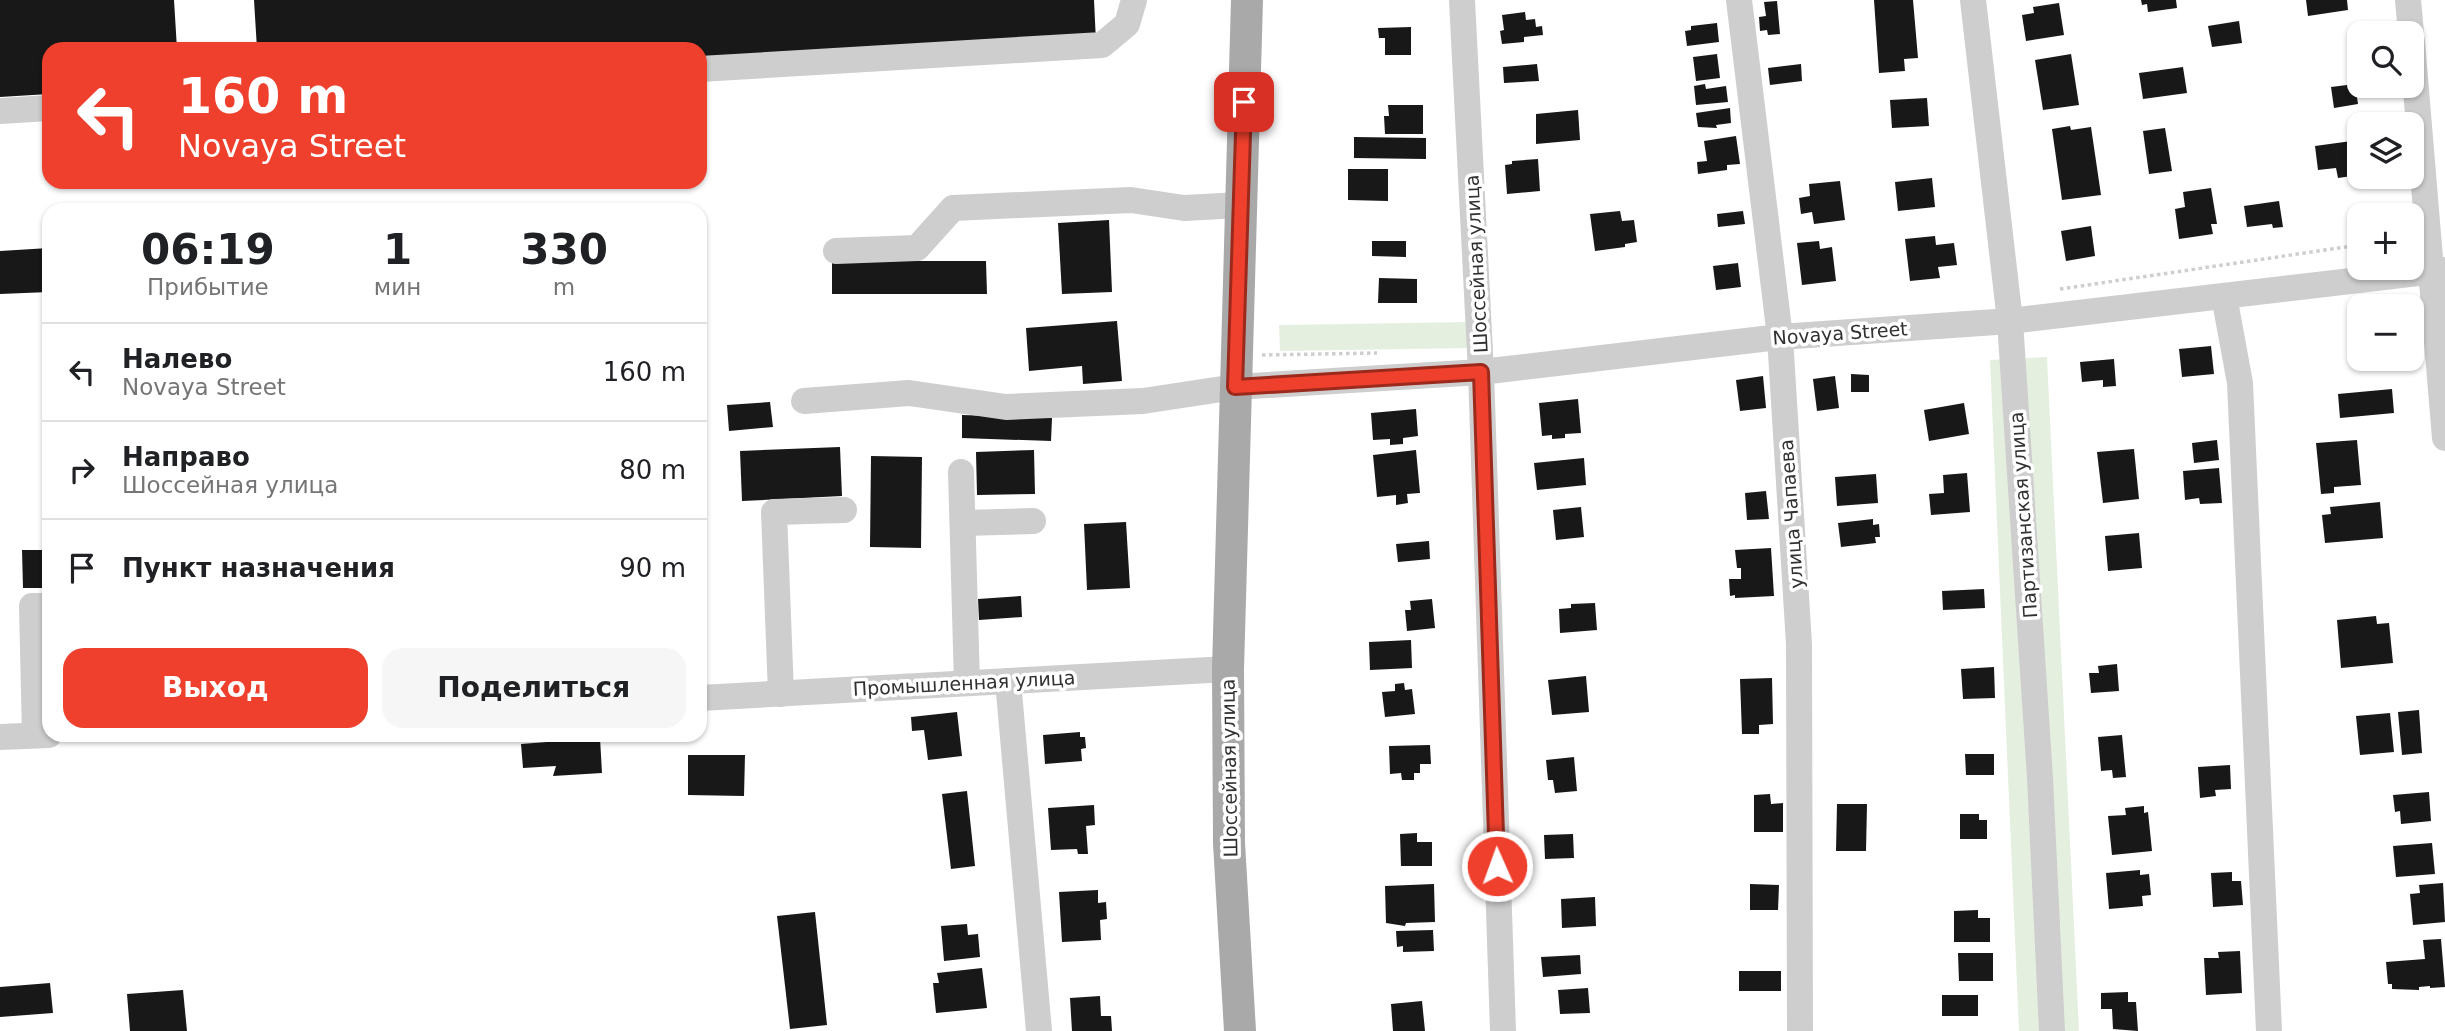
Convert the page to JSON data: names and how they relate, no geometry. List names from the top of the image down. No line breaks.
{"streets":{"main road":["Шоссейная улица"],"street":["Novaya Street","улица Чапаева","Партизанская улица","Промышленная улица"]},"crossings":[["Шоссейная улица","Novaya Street"],["Шоссейная улица","Промышленная улица"],["Novaya Street","улица Чапаева"],["Novaya Street","Партизанская улица"]],"page":{"map_buttons":["+","−"],"turn":["160 m","Novaya Street"],"eta":["06:19","Прибытие","1","мин","330","m"],"list":[{"name":"Налево","note":"Novaya Street","value":"160 m"},{"name":"Направо","note":"Шоссейная улица","value":"80 m"},{"name":"Пункт назначения","value":"90 m"}],"buttons":["Выход","Поделиться"]}}
